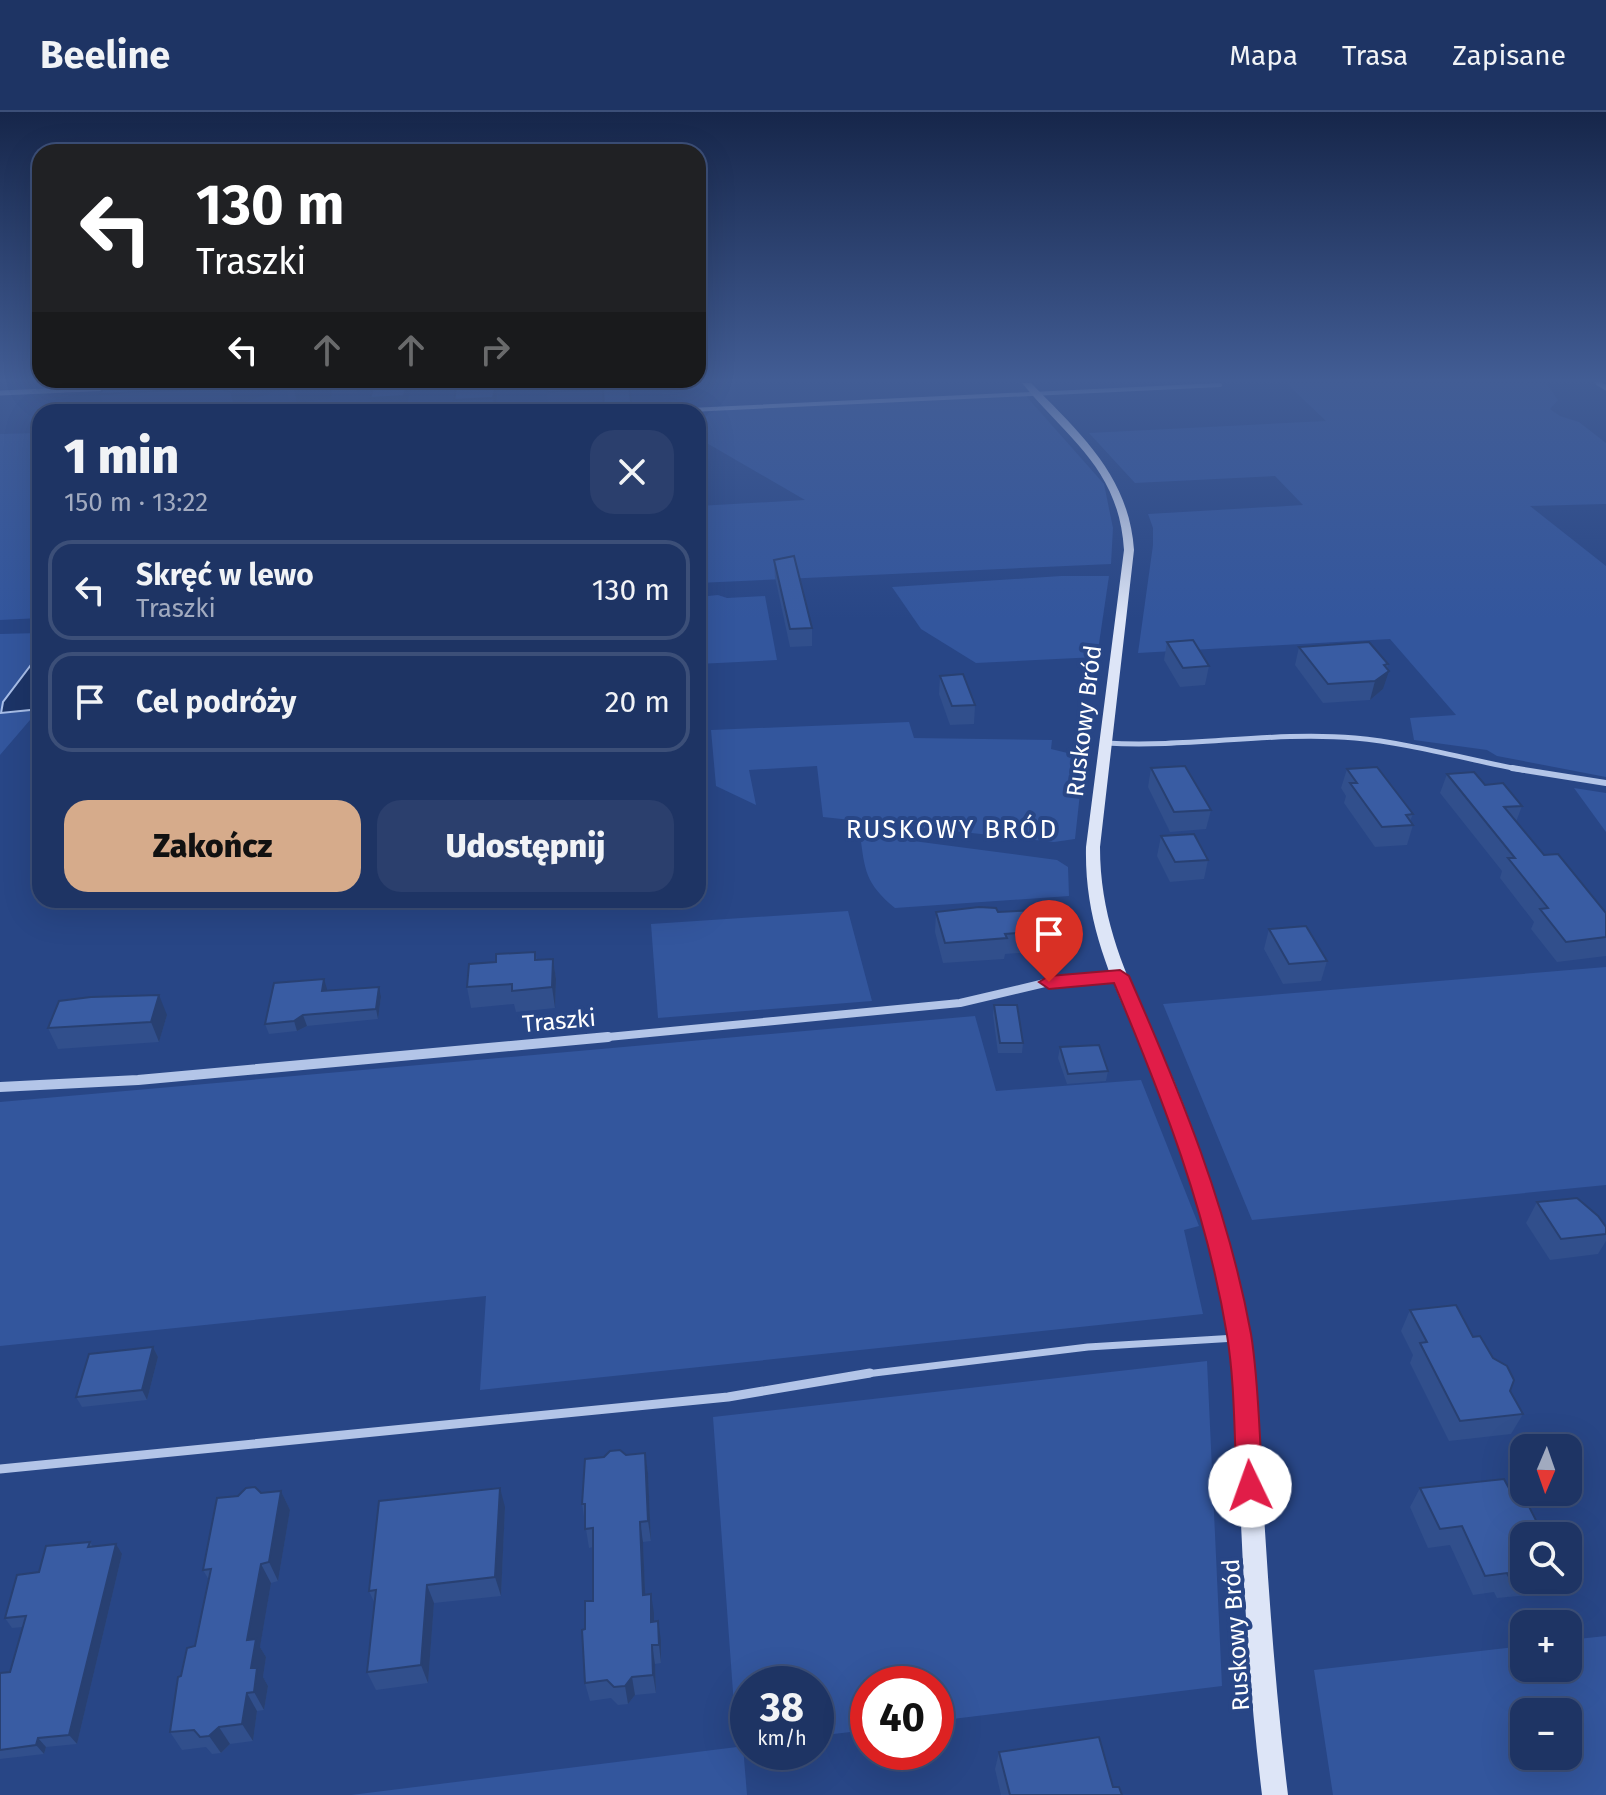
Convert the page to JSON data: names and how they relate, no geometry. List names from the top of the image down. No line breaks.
{"streets":{"street":["Ruskowy Bród","Traszki"]},"crossings":[["Ruskowy Bród","Traszki"]],"districts":["RUSKOWY BRÓD"],"north":"bottom","page":{"header":"Beeline","nav":["Mapa","Trasa","Zapisane"],"turn":["130 m","Traszki"],"heading":["1 min","150 m · 13:22"],"list":[{"name":"Skręć w lewo","note":"Traszki","value":"130 m"},{"name":"Cel podróży","value":"20 m"}],"buttons":["Zakończ","Udostępnij"],"map_buttons":["+","−"],"speed":"38 km/h","limit":"40"}}
